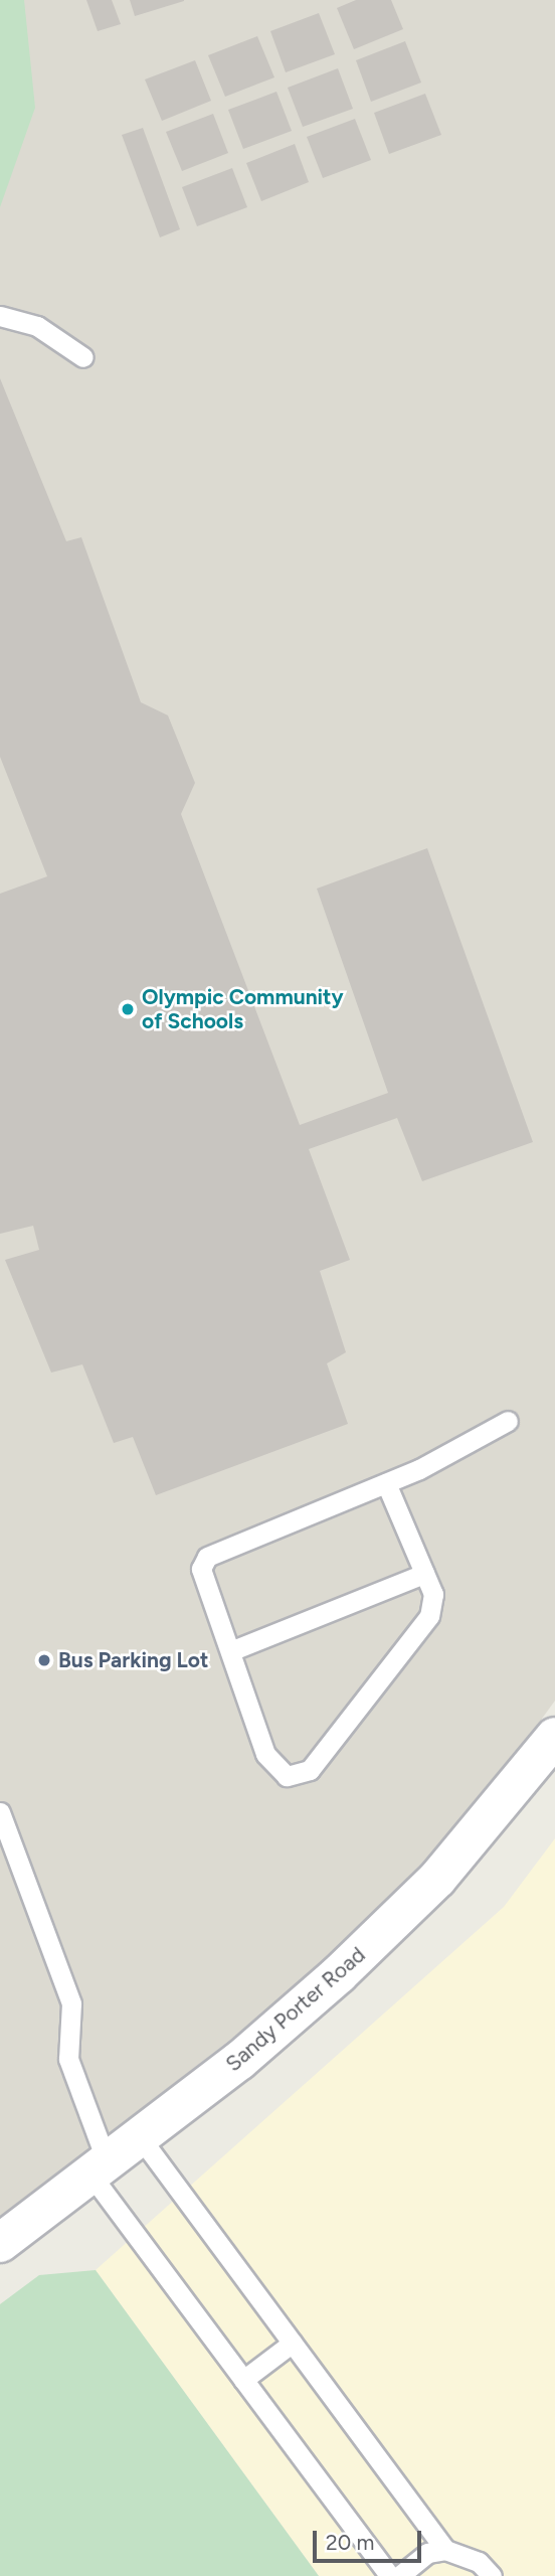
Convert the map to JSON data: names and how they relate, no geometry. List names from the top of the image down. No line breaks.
{"streets":{"street":["Sandy Porter Road"]},"places":["Olympic Community of Schools","Bus Parking Lot"],"scale_bar":"20 m"}
